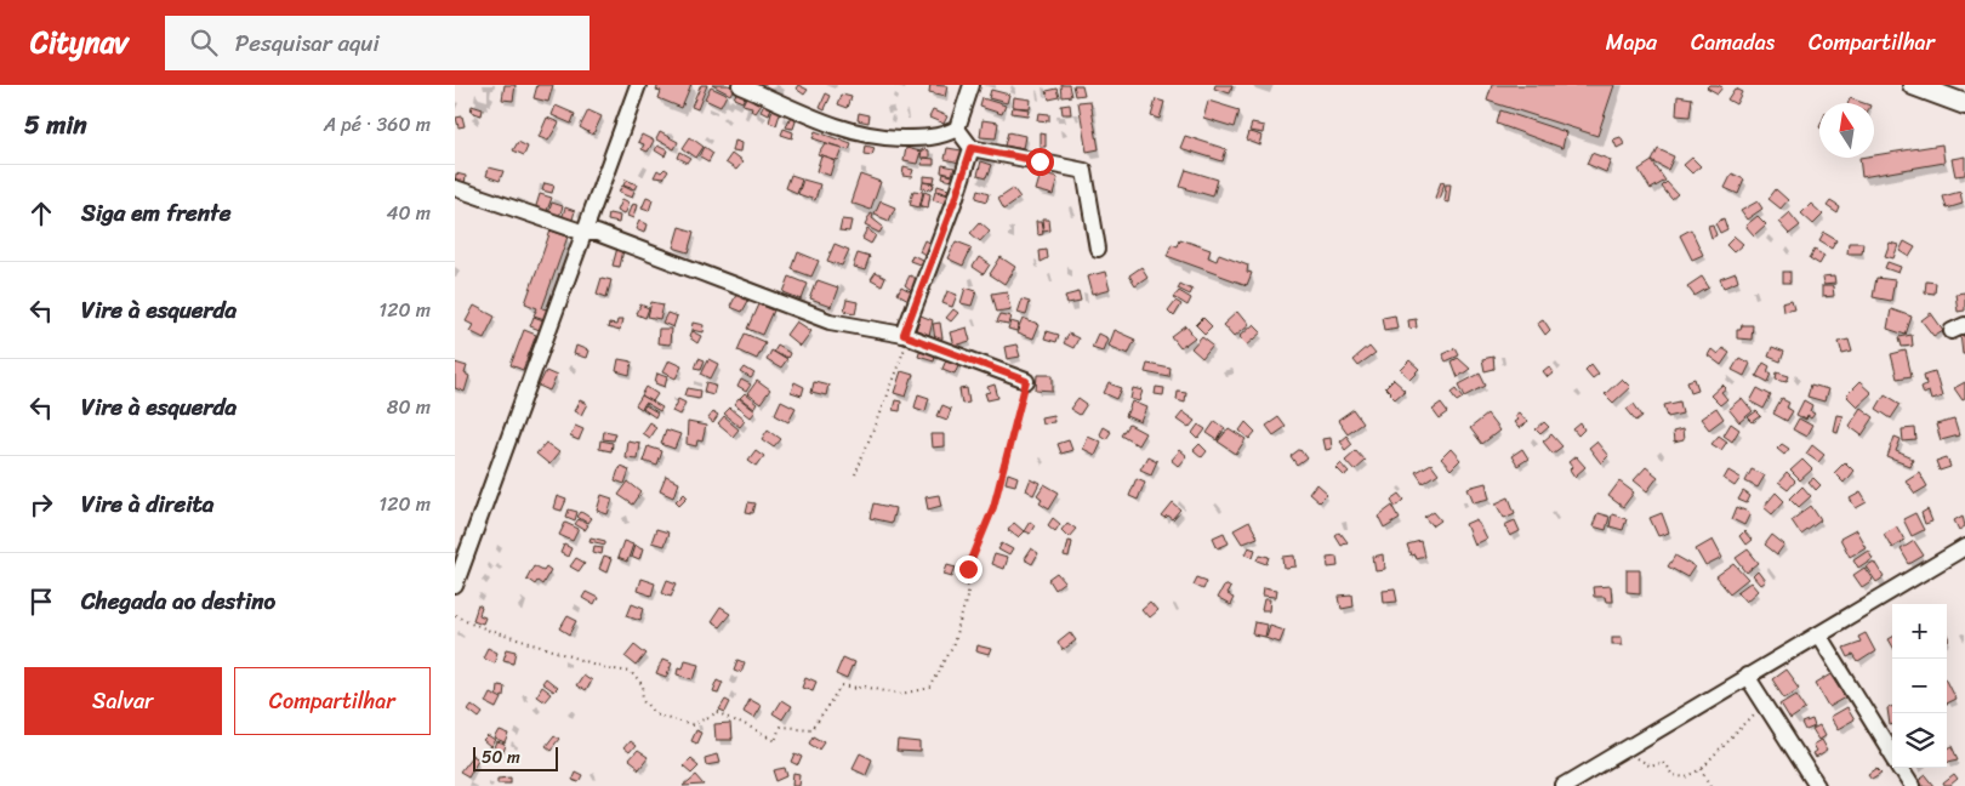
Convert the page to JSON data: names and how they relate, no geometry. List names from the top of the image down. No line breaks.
{"scale_bar":"50 m","north":"top","page":{"header":"Citynav","search":"Pesquisar aqui","nav":["Mapa","Camadas","Compartilhar"],"heading":["5 min","A pé · 360 m"],"list":[["Siga em frente","40 m"],["Vire à esquerda","120 m"],["Vire à esquerda","80 m"],["Vire à direita","120 m"],"Chegada ao destino"],"map_buttons":["+","−"],"buttons":["Salvar","Compartilhar"],"scale":"50 m"}}
